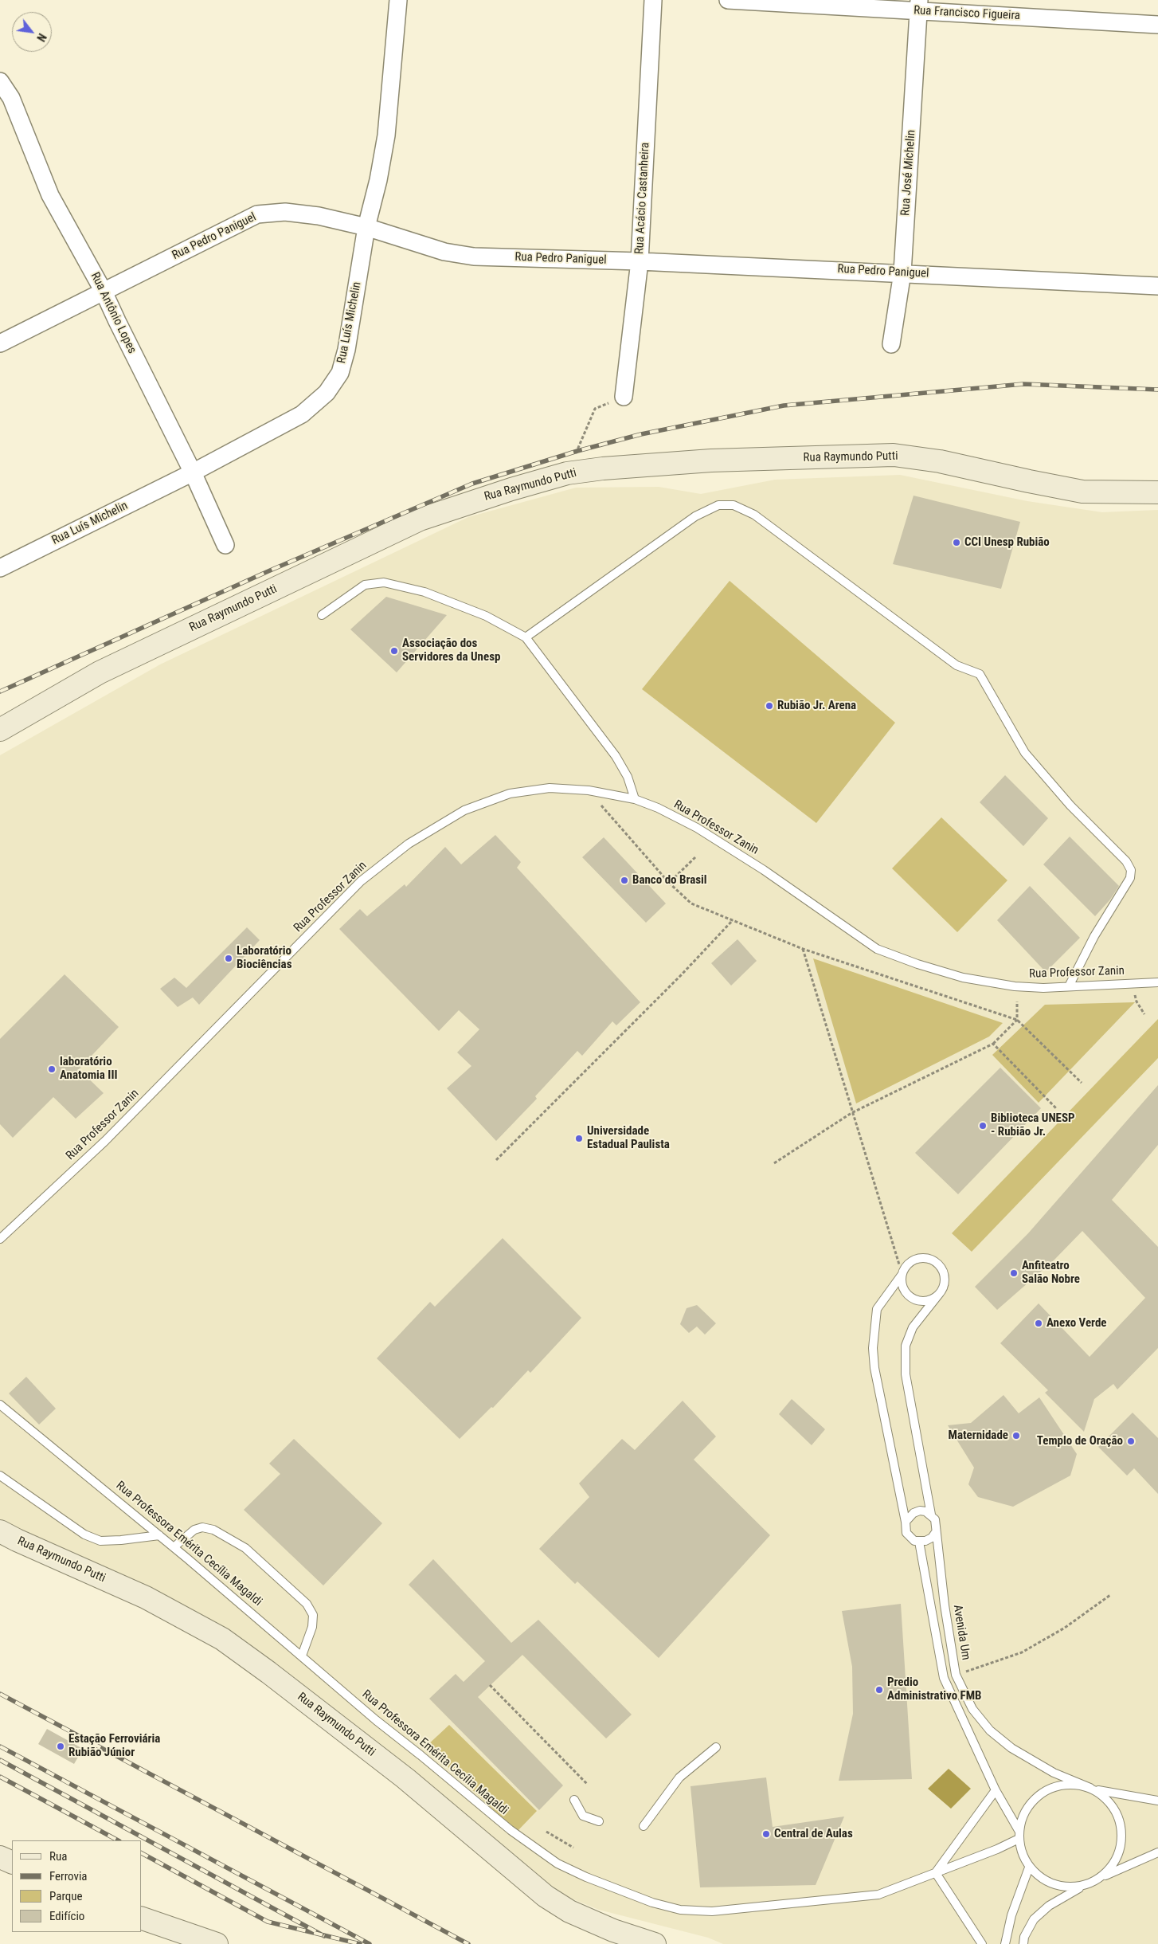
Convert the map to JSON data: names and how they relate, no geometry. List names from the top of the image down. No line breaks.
{"streets":{"street":["Rua Francisco Figueira","Rua José Michelin","Rua Acácio Castanheira","Rua Pedro Paniguel","Rua Antônio Lopes","Rua Luís Michelin","Rua Raymundo Putti"],"lane":["Rua Professor Zanin","Rua Professora Emérita Cecília Magaldi","Avenida Um"]},"crossings":[["Rua Francisco Figueira","Rua José Michelin"],["Rua José Michelin","Rua Pedro Paniguel"],["Rua Acácio Castanheira","Rua Pedro Paniguel"],["Rua Pedro Paniguel","Rua Antônio Lopes"],["Rua Pedro Paniguel","Rua Luís Michelin"],["Rua Antônio Lopes","Rua Luís Michelin"],["Rua Professora Emérita Cecília Magaldi","Avenida Um"]],"places":["CCI Unesp Rubião","Associação dos Servidores da Unesp","Rubião Jr. Arena","Banco do Brasil","Laboratório Biociências","laboratório Anatomia III","Biblioteca UNESP - Rubião Jr.","Universidade Estadual Paulista","Anfiteatro Salão Nobre","Anexo Verde","Maternidade","Templo de Oração","Predio Administrativo FMB","Estação Ferroviária Rubião Júnior","Central de Aulas"],"legend":["Rua","Ferrovia","Parque","Edifício"],"north":"bottom right"}
